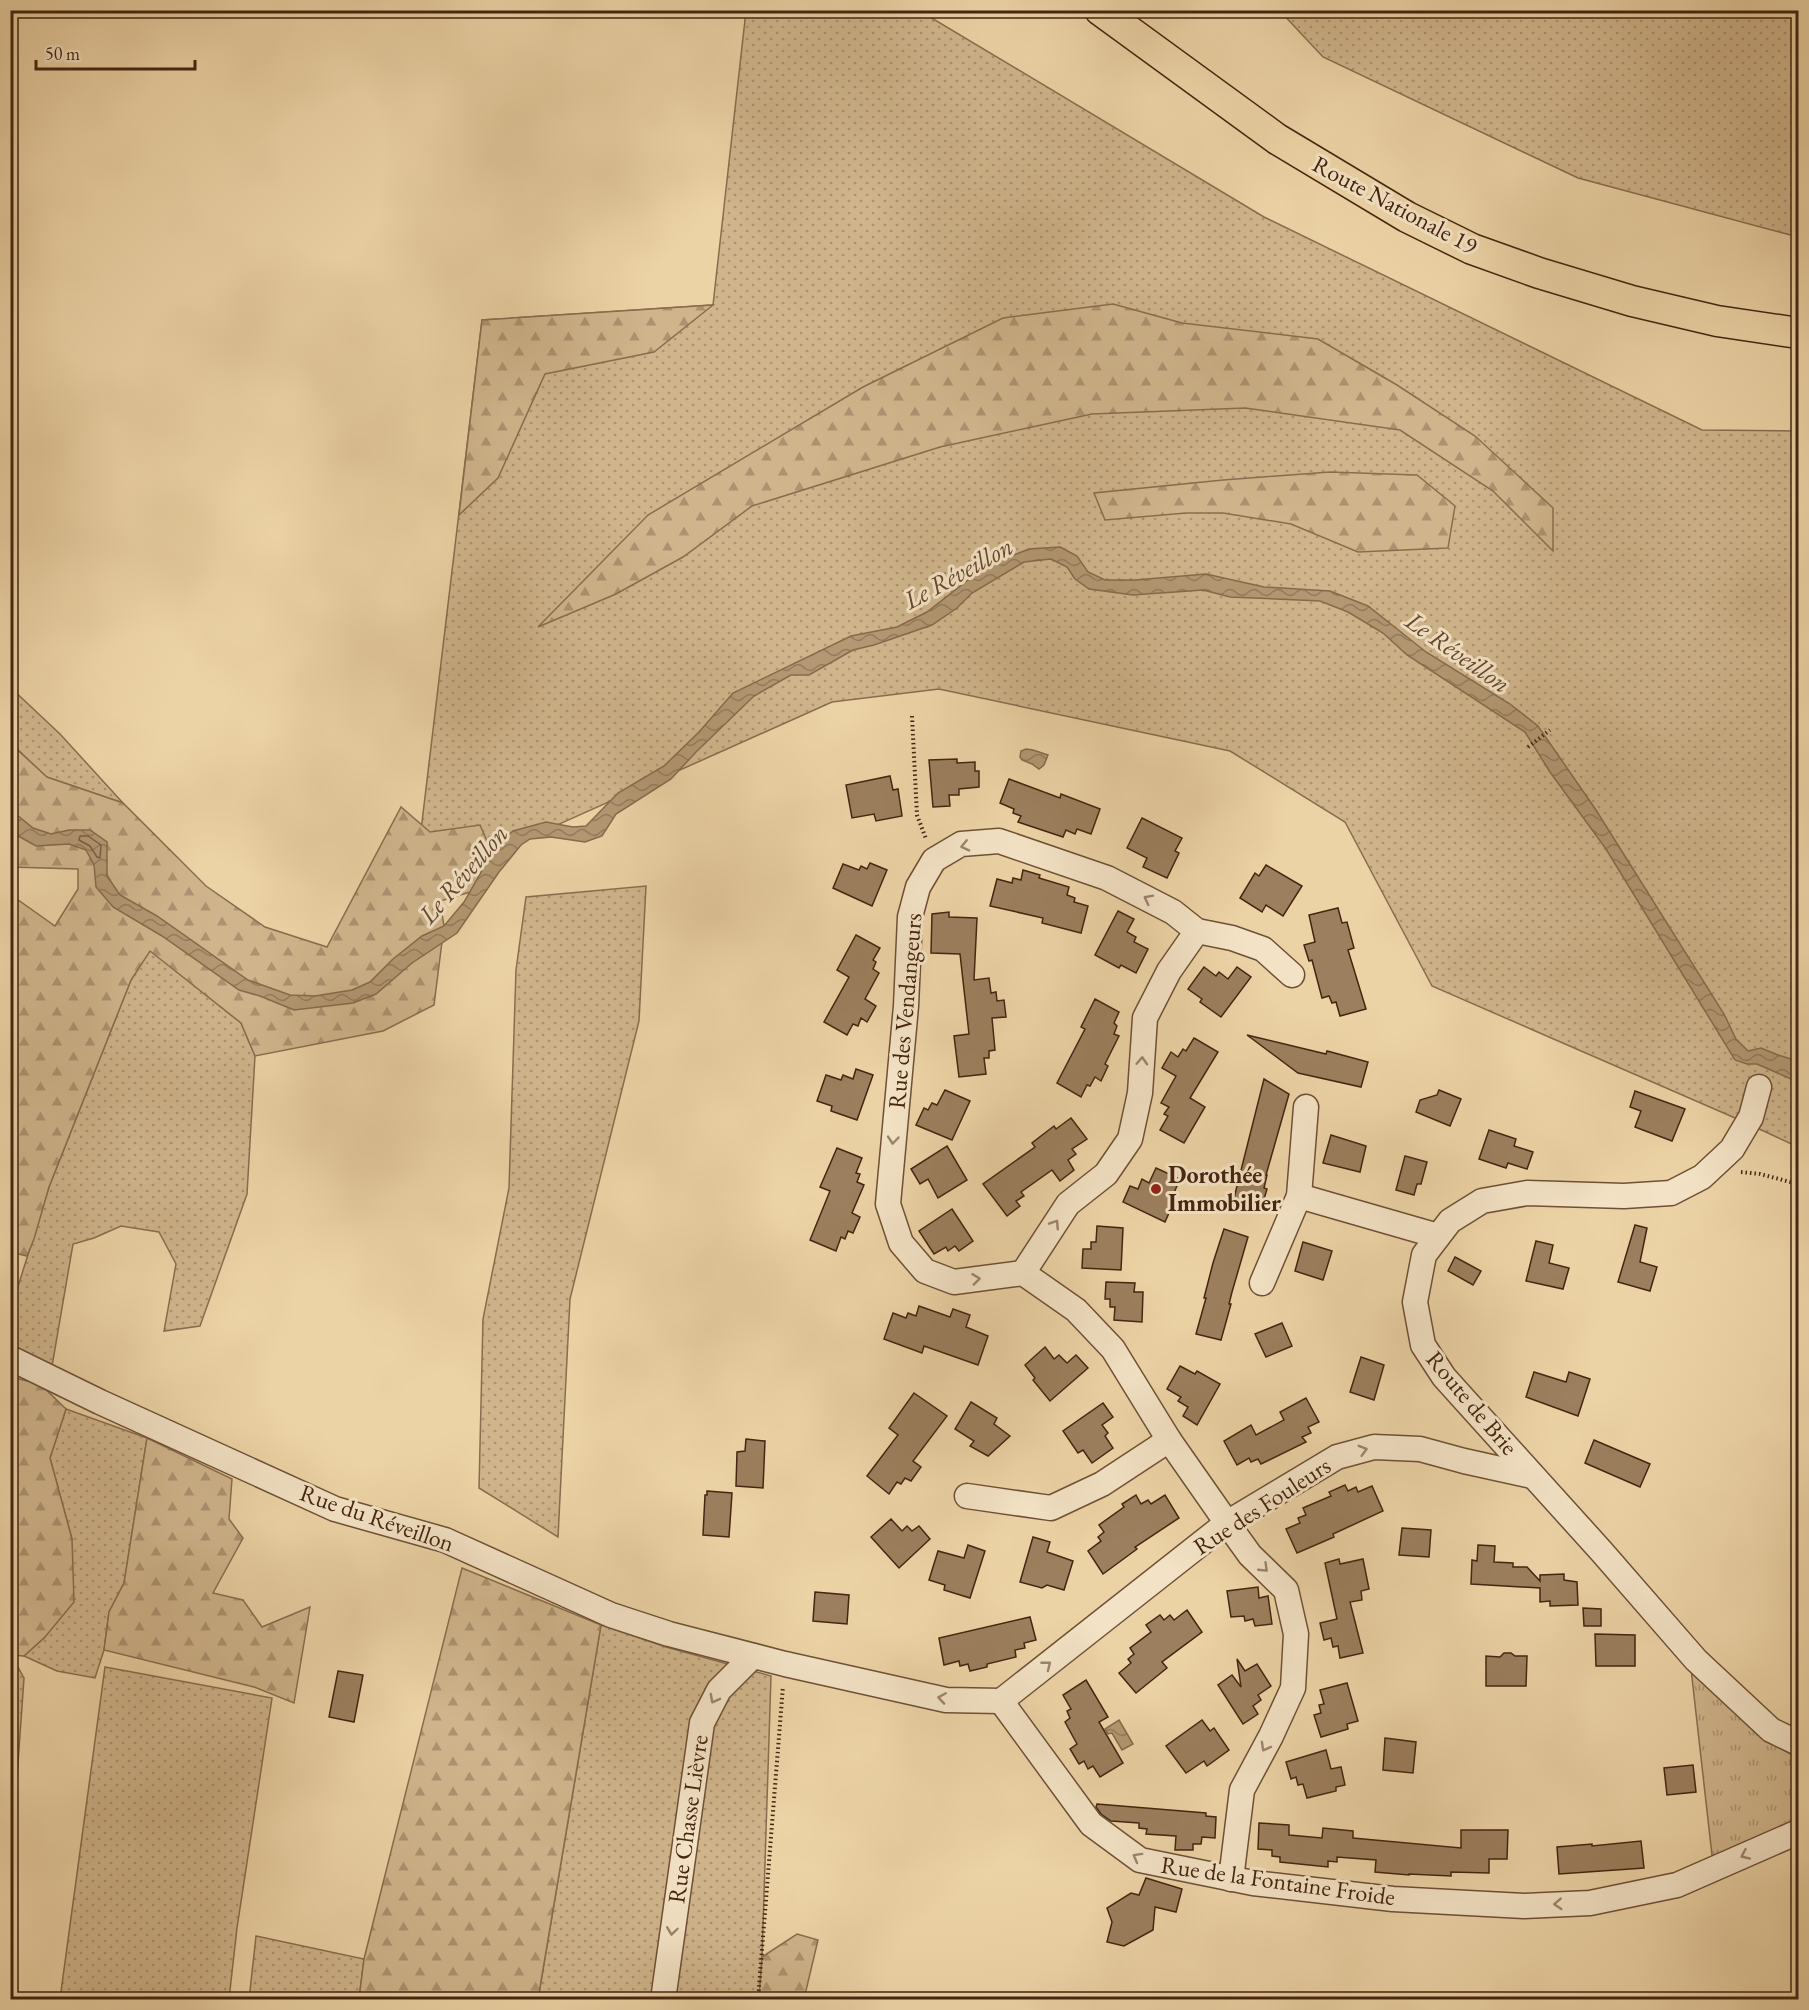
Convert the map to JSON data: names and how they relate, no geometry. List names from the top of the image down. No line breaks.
{"streets":{"main road":["Route Nationale 19"],"street":["Rue des Vendangeurs","Route de Brie","Rue des Fouleurs","Rue du Réveillon","Rue Chasse Lièvre","Rue de la Fontaine Froide"]},"crossings":[["Route de Brie","Rue des Fouleurs"],["Rue des Fouleurs","Rue de la Fontaine Froide"],["Rue du Réveillon","Rue Chasse Lièvre"]],"one_way":["Rue Chasse Lièvre","Rue de la Fontaine Froide"],"water":["Le Réveillon"],"places":["Dorothée Immobilier"],"scale_bar":"50 m"}
